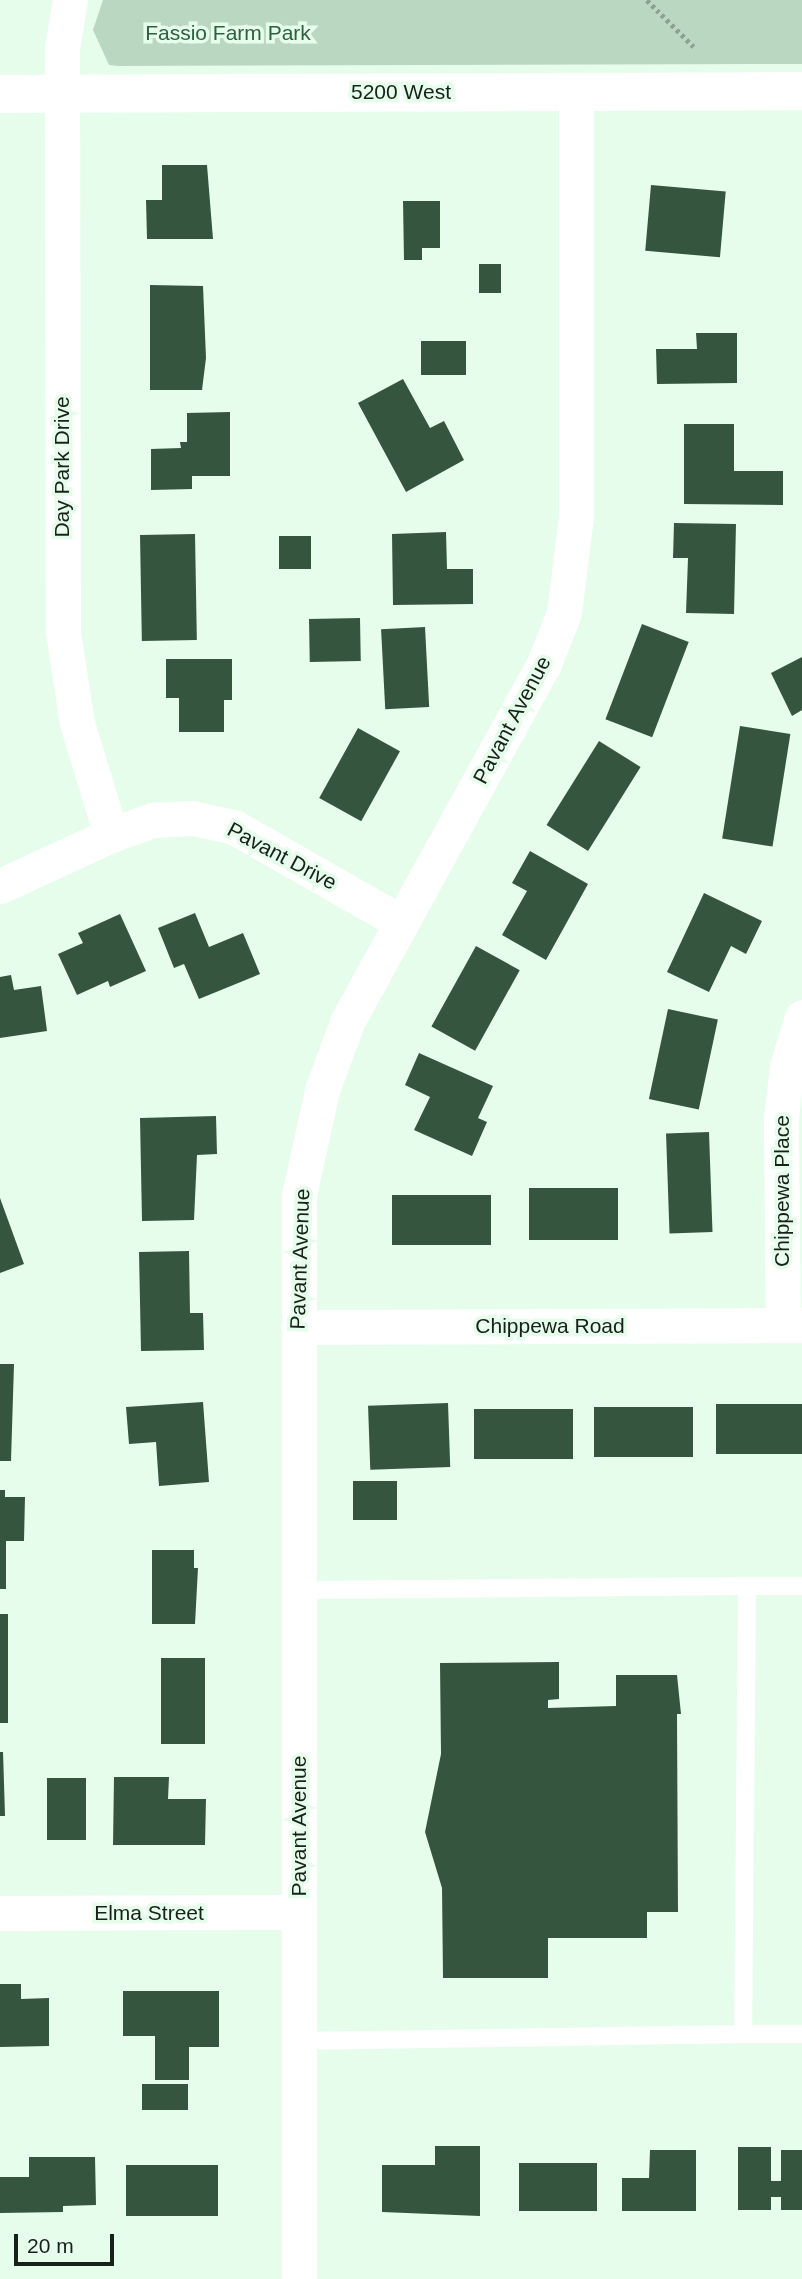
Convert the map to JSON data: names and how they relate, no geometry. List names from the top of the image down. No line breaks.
{"streets":{"street":["5200 West","Day Park Drive","Pavant Avenue","Pavant Drive","Chippewa Place","Chippewa Road","Elma Street"]},"crossings":[["5200 West","Day Park Drive"],["5200 West","Pavant Avenue"],["Day Park Drive","Pavant Drive"],["Pavant Avenue","Pavant Drive"],["Pavant Avenue","Chippewa Road"],["Pavant Avenue","Elma Street"],["Chippewa Place","Chippewa Road"]],"parks":["Fassio Farm Park"],"scale_bar":"20 m"}
